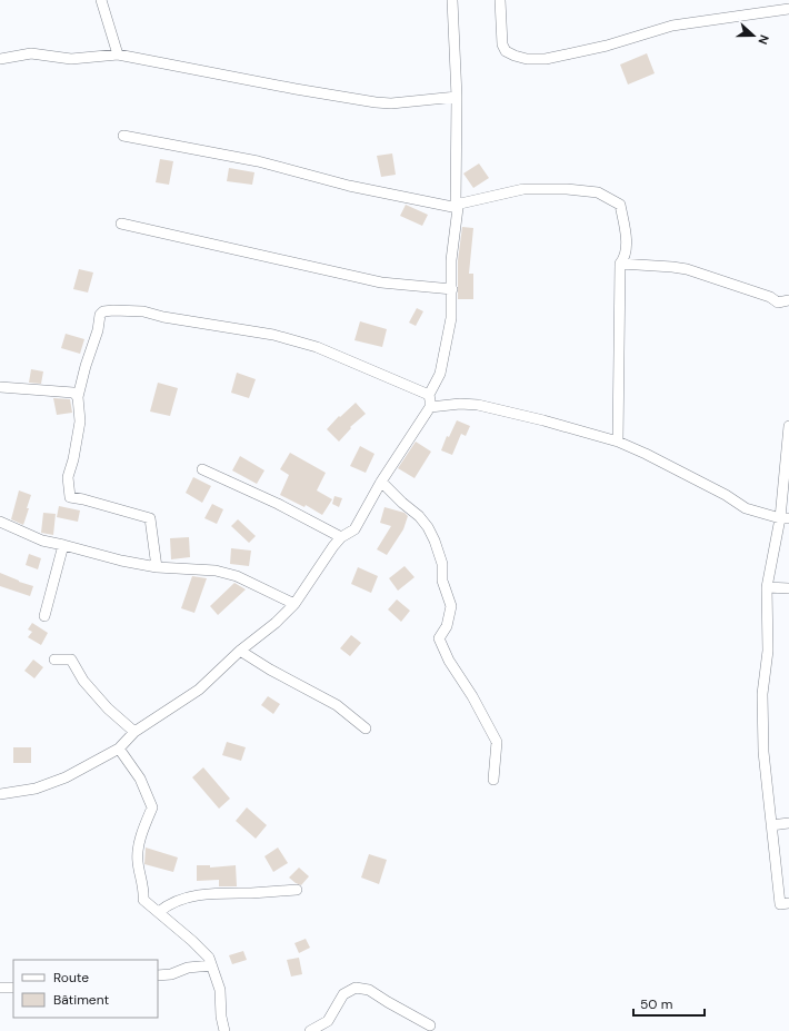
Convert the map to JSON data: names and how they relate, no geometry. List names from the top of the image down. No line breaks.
{"legend":["Route","Bâtiment"],"scale_bar":"50 m","north":"right"}
